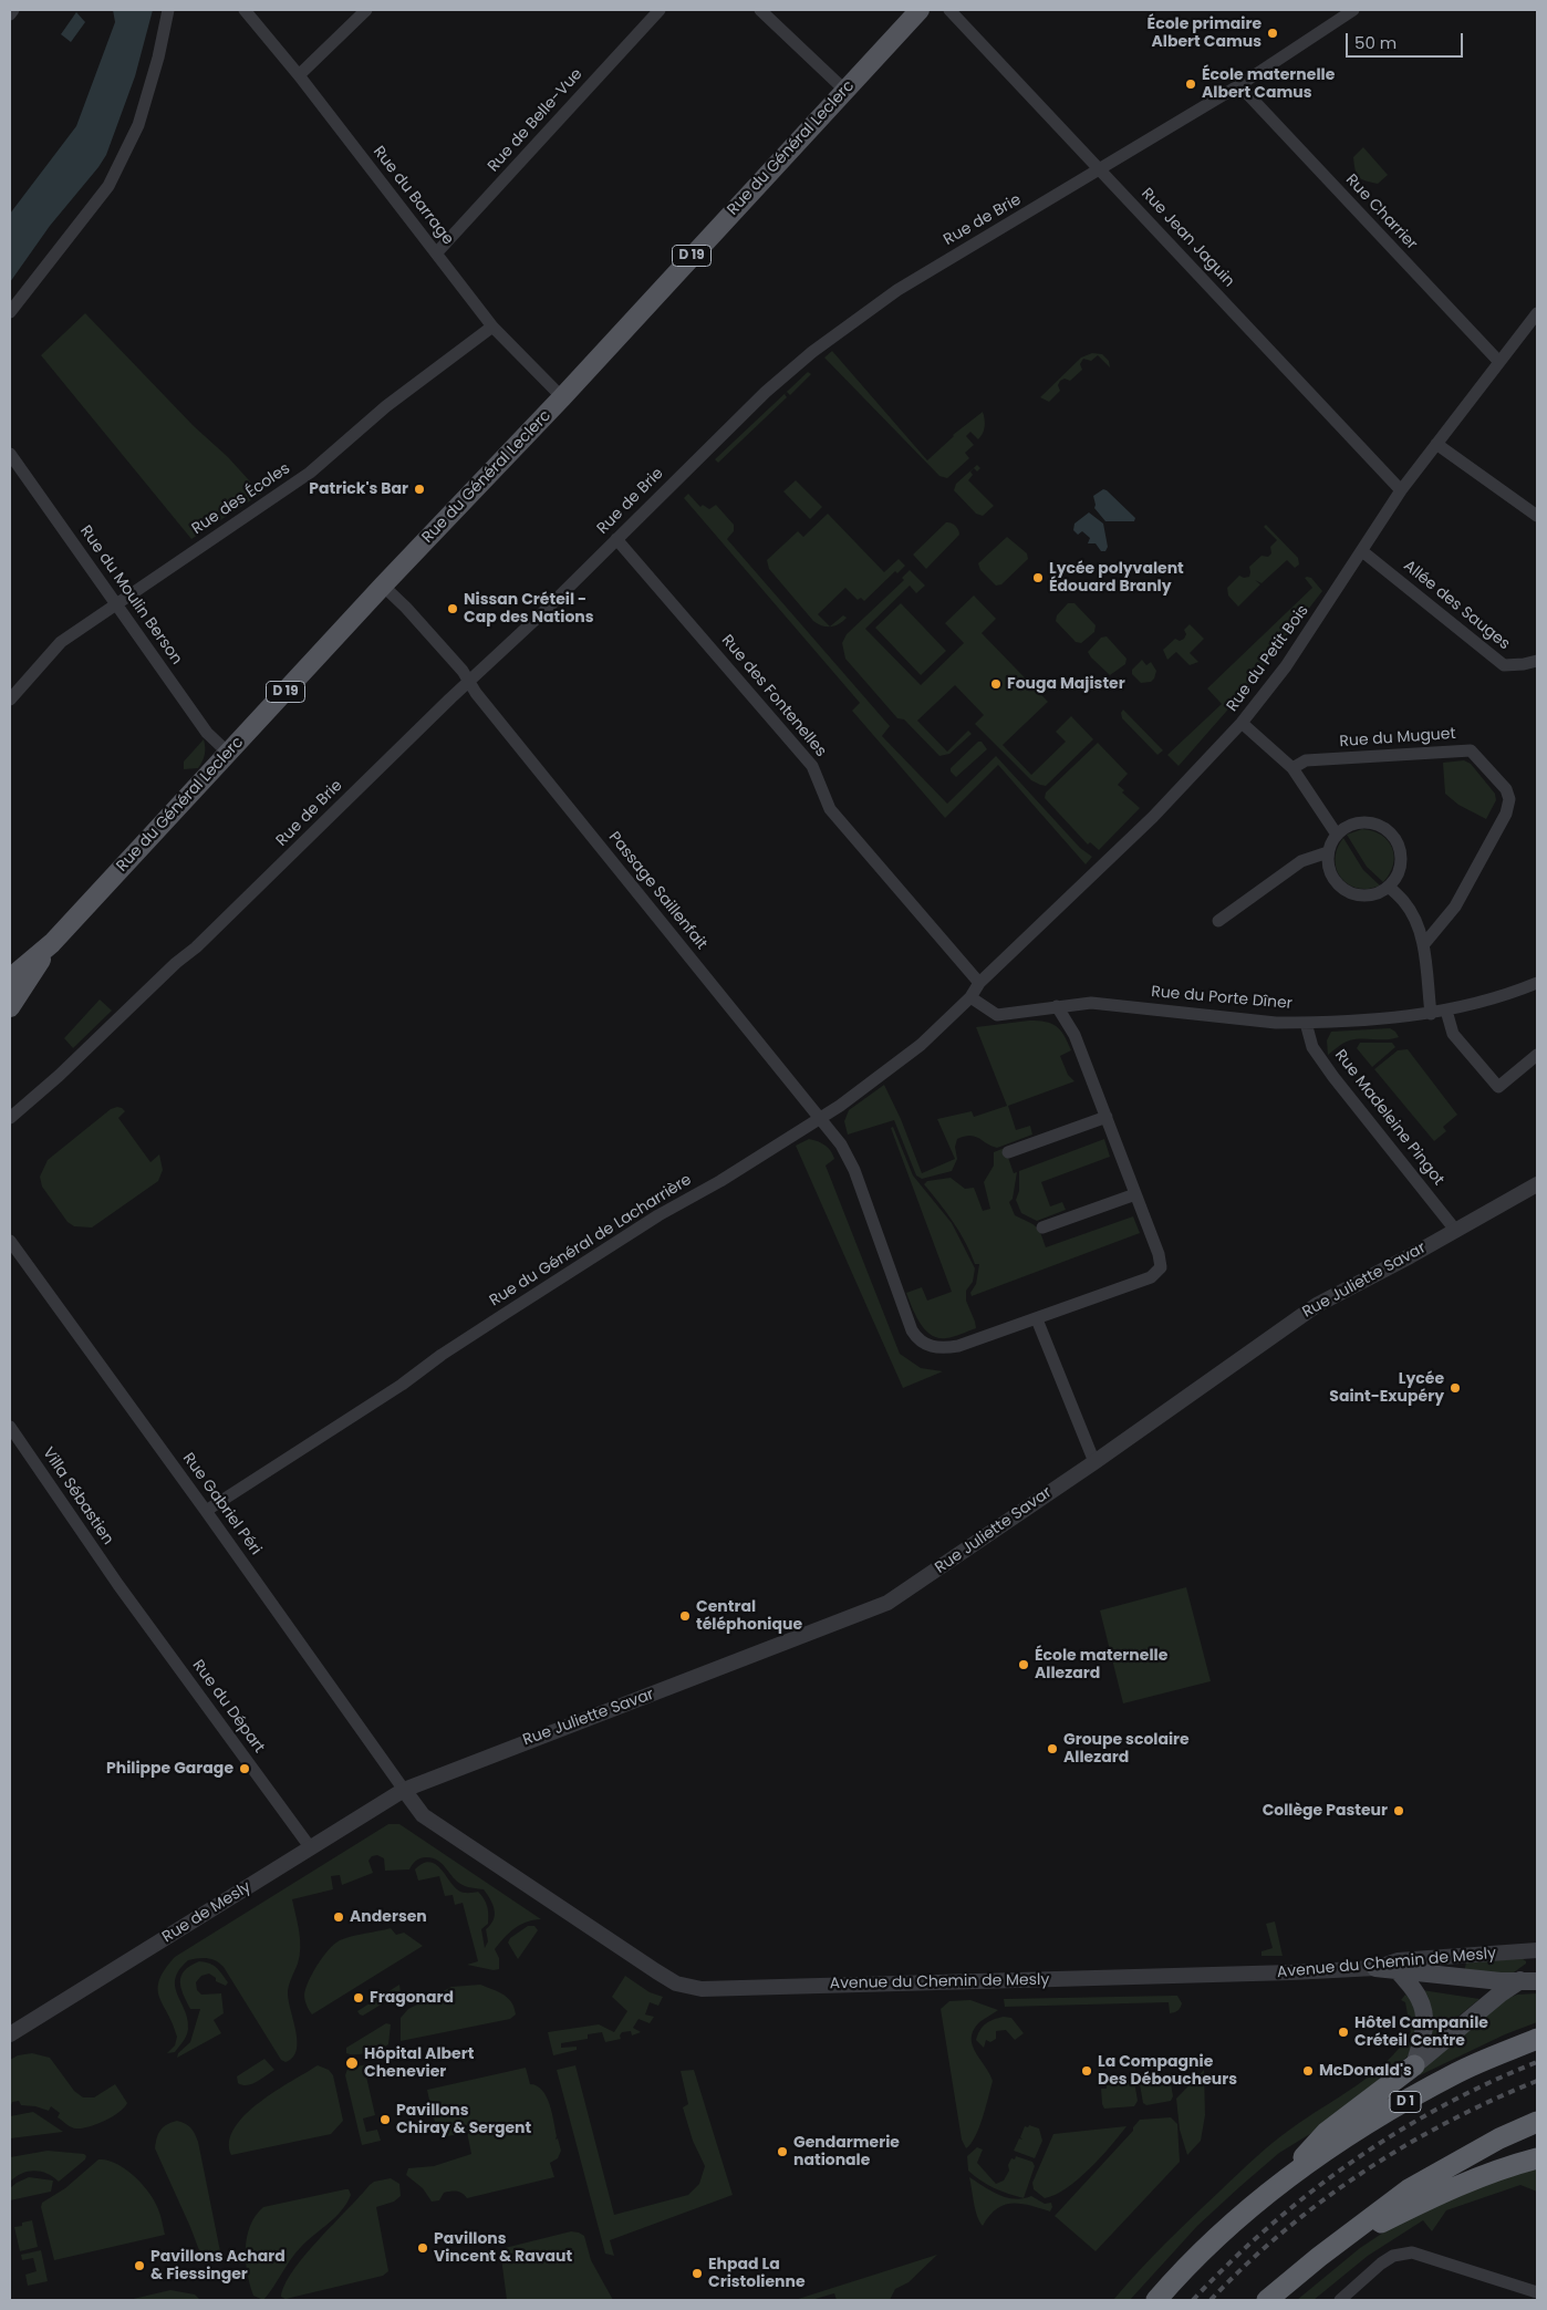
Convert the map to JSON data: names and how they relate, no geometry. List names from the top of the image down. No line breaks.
{"streets":{"highway":["D 1"],"main road":["Rue du Général Leclerc","D 19"],"street":["Rue de Belle-Vue","Rue du Barrage","Rue Charrier","Rue de Brie","Rue Jean Jaguin","Rue des Écoles","Rue du Moulin Berson","Allée des Sauges","Rue du Petit Bois","Rue des Fontenelles","Rue du Muguet","Passage Saillenfait","Rue du Porte Dîner","Rue Madeleine Pingot","Rue du Général de Lacharrière","Rue Juliette Savar","Villa Sébastien","Rue Gabriel Péri","Rue du Départ","Rue de Mesly","Avenue du Chemin de Mesly"]},"crossings":[["Rue de Belle-Vue","Rue du Barrage"],["Rue du Général Leclerc","Rue du Barrage"],["Rue du Général Leclerc","Rue du Moulin Berson"],["Rue du Général Leclerc","Passage Saillenfait"],["Rue du Barrage","Rue des Écoles"],["Rue Charrier","Rue de Brie"],["Rue Charrier","Rue du Petit Bois"],["Rue de Brie","Rue Jean Jaguin"],["Rue de Brie","Rue des Fontenelles"],["Rue de Brie","Passage Saillenfait"],["Rue Jean Jaguin","Rue du Petit Bois"],["Rue des Écoles","Rue du Moulin Berson"],["Allée des Sauges","Rue du Petit Bois"],["Rue du Petit Bois","Rue des Fontenelles"],["Rue du Petit Bois","Rue du Général de Lacharrière"],["Rue des Fontenelles","Rue du Général de Lacharrière"],["Passage Saillenfait","Rue du Général de Lacharrière"],["Rue du Porte Dîner","Rue Madeleine Pingot"],["Rue du Porte Dîner","Rue du Général de Lacharrière"],["Rue Madeleine Pingot","Rue Juliette Savar"],["Rue du Général de Lacharrière","Rue Gabriel Péri"],["Rue Juliette Savar","Rue Gabriel Péri"],["Rue Juliette Savar","Rue de Mesly"],["Rue Juliette Savar","Avenue du Chemin de Mesly"],["Villa Sébastien","Rue du Départ"],["Rue Gabriel Péri","Rue de Mesly"],["Rue Gabriel Péri","Avenue du Chemin de Mesly"],["Rue du Départ","Rue de Mesly"],["Rue de Mesly","Avenue du Chemin de Mesly"]],"places":["École primaire Albert Camus","École maternelle Albert Camus","Patrick's Bar","Lycée polyvalent Édouard Branly","Nissan Créteil - Cap des Nations","Fouga Majister","Lycée Saint-Exupéry","Central téléphonique","École maternelle Allezard","Groupe scolaire Allezard","Philippe Garage","Collège Pasteur","Andersen","Fragonard","Hôtel Campanile Créteil Centre","Hôpital Albert Chenevier","La Compagnie Des Déboucheurs","McDonald's","Pavillons Chiray & Sergent","Gendarmerie nationale","Pavillons Vincent & Ravaut","Pavillons Achard & Fiessinger","Ehpad La Cristolienne"],"scale_bar":"50 m"}
